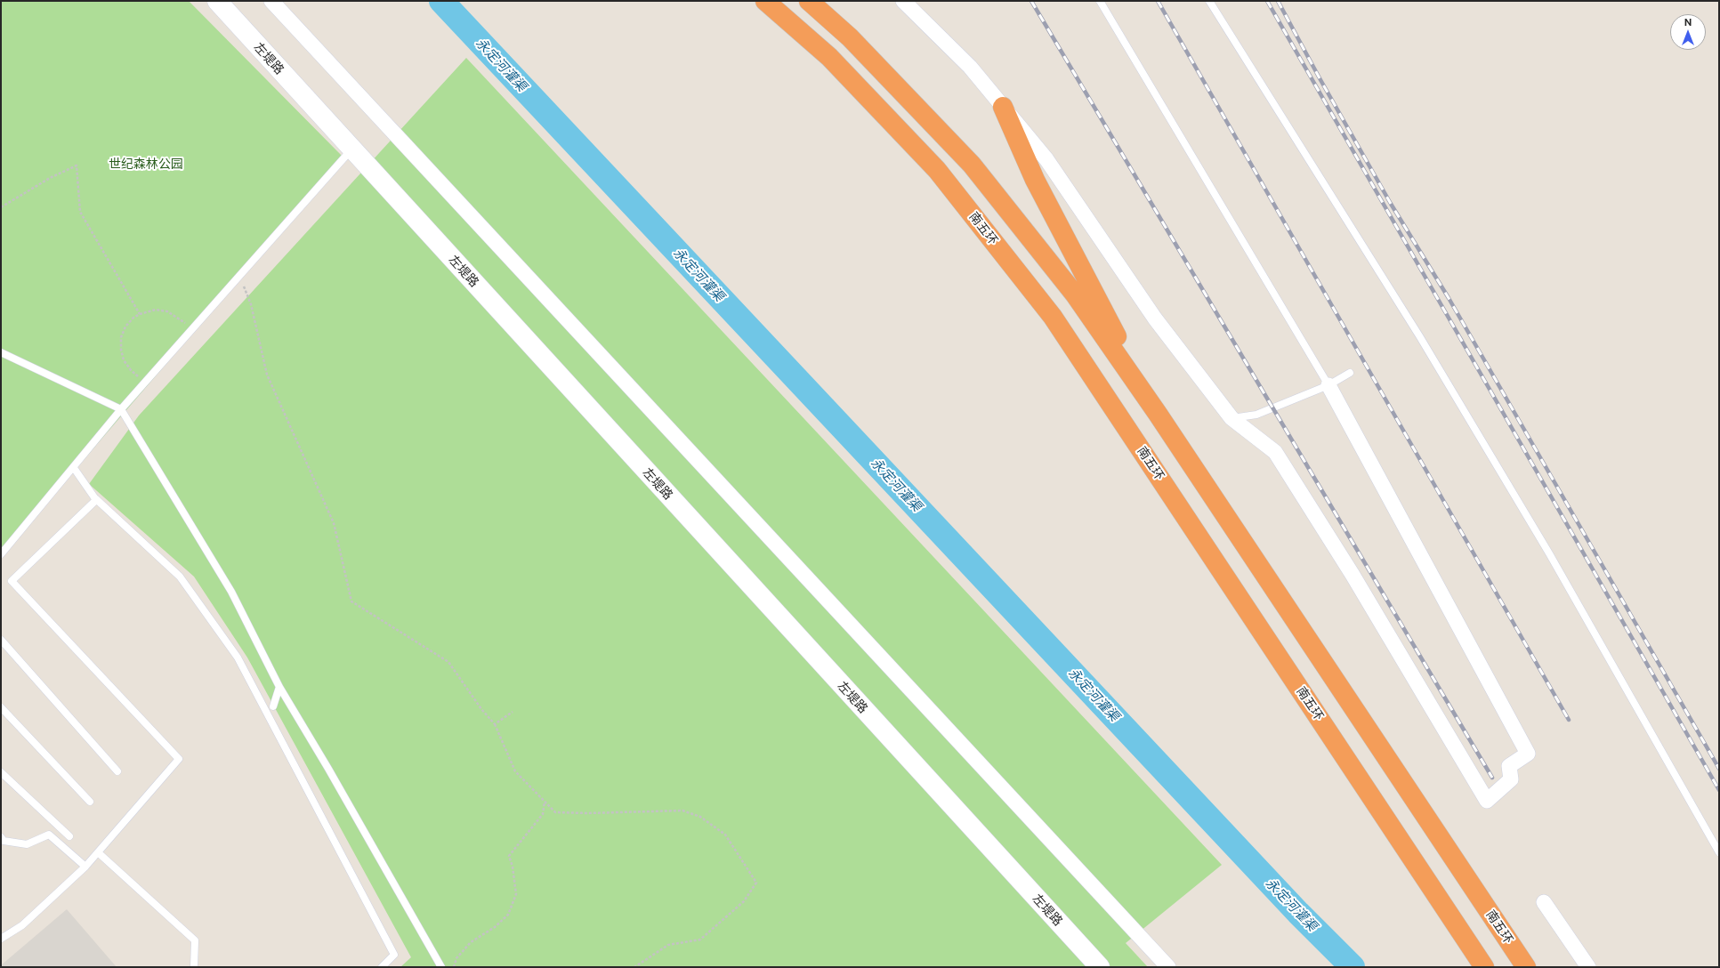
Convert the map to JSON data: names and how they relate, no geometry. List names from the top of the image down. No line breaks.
{"streets":{"highway":["南五环"],"main road":["左堤路"]},"water":["永定河灌渠"],"parks":["世纪森林公园"],"north":"top"}
